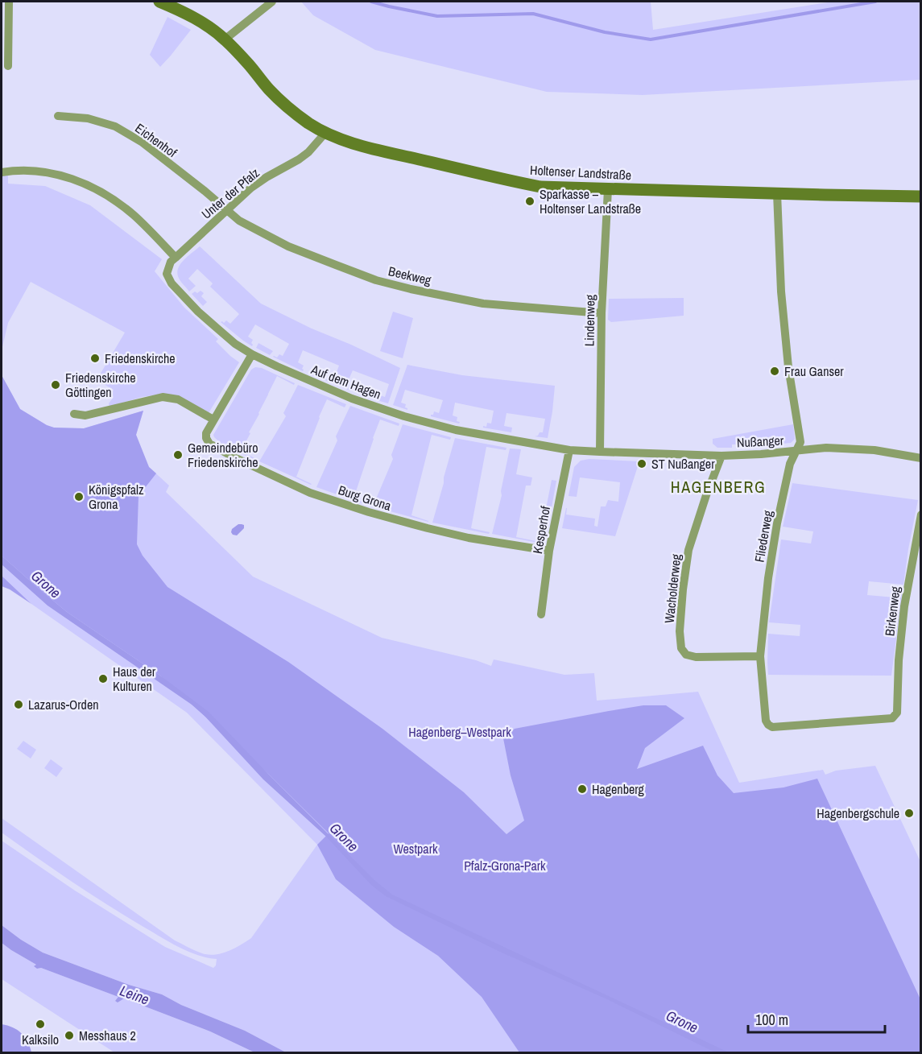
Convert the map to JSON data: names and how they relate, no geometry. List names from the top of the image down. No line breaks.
{"streets":{"street":["Eichenhof","Holtenser Landstraße","Unter der Pfalz","Beekweg","Lindenweg","Auf dem Hagen","Nußanger","Burg Grona","Kesperhof","Fliederweg","Wacholderweg","Birkenweg"]},"crossings":[["Eichenhof","Unter der Pfalz"],["Eichenhof","Beekweg"],["Holtenser Landstraße","Unter der Pfalz"],["Holtenser Landstraße","Lindenweg"],["Holtenser Landstraße","Fliederweg"],["Unter der Pfalz","Beekweg"],["Unter der Pfalz","Auf dem Hagen"],["Beekweg","Lindenweg"],["Lindenweg","Auf dem Hagen"],["Lindenweg","Nußanger"],["Auf dem Hagen","Nußanger"],["Auf dem Hagen","Burg Grona"],["Auf dem Hagen","Kesperhof"],["Nußanger","Fliederweg"],["Nußanger","Wacholderweg"],["Burg Grona","Kesperhof"],["Fliederweg","Wacholderweg"],["Fliederweg","Birkenweg"]],"districts":["HAGENBERG"],"water":["Grone","Leine"],"parks":["Hagenberg–Westpark","Westpark","Pfalz-Grona-Park"],"places":["Sparkasse – Holtenser Landstraße","Friedenskirche","Frau Ganser","Friedenskirche Göttingen","Gemeindebüro Friedenskirche","ST Nußanger","Königspfalz Grona","Haus der Kulturen","Lazarus-Orden","Hagenberg","Hagenbergschule","Kalksilo","Messhaus 2"],"scale_bar":"100 m"}
